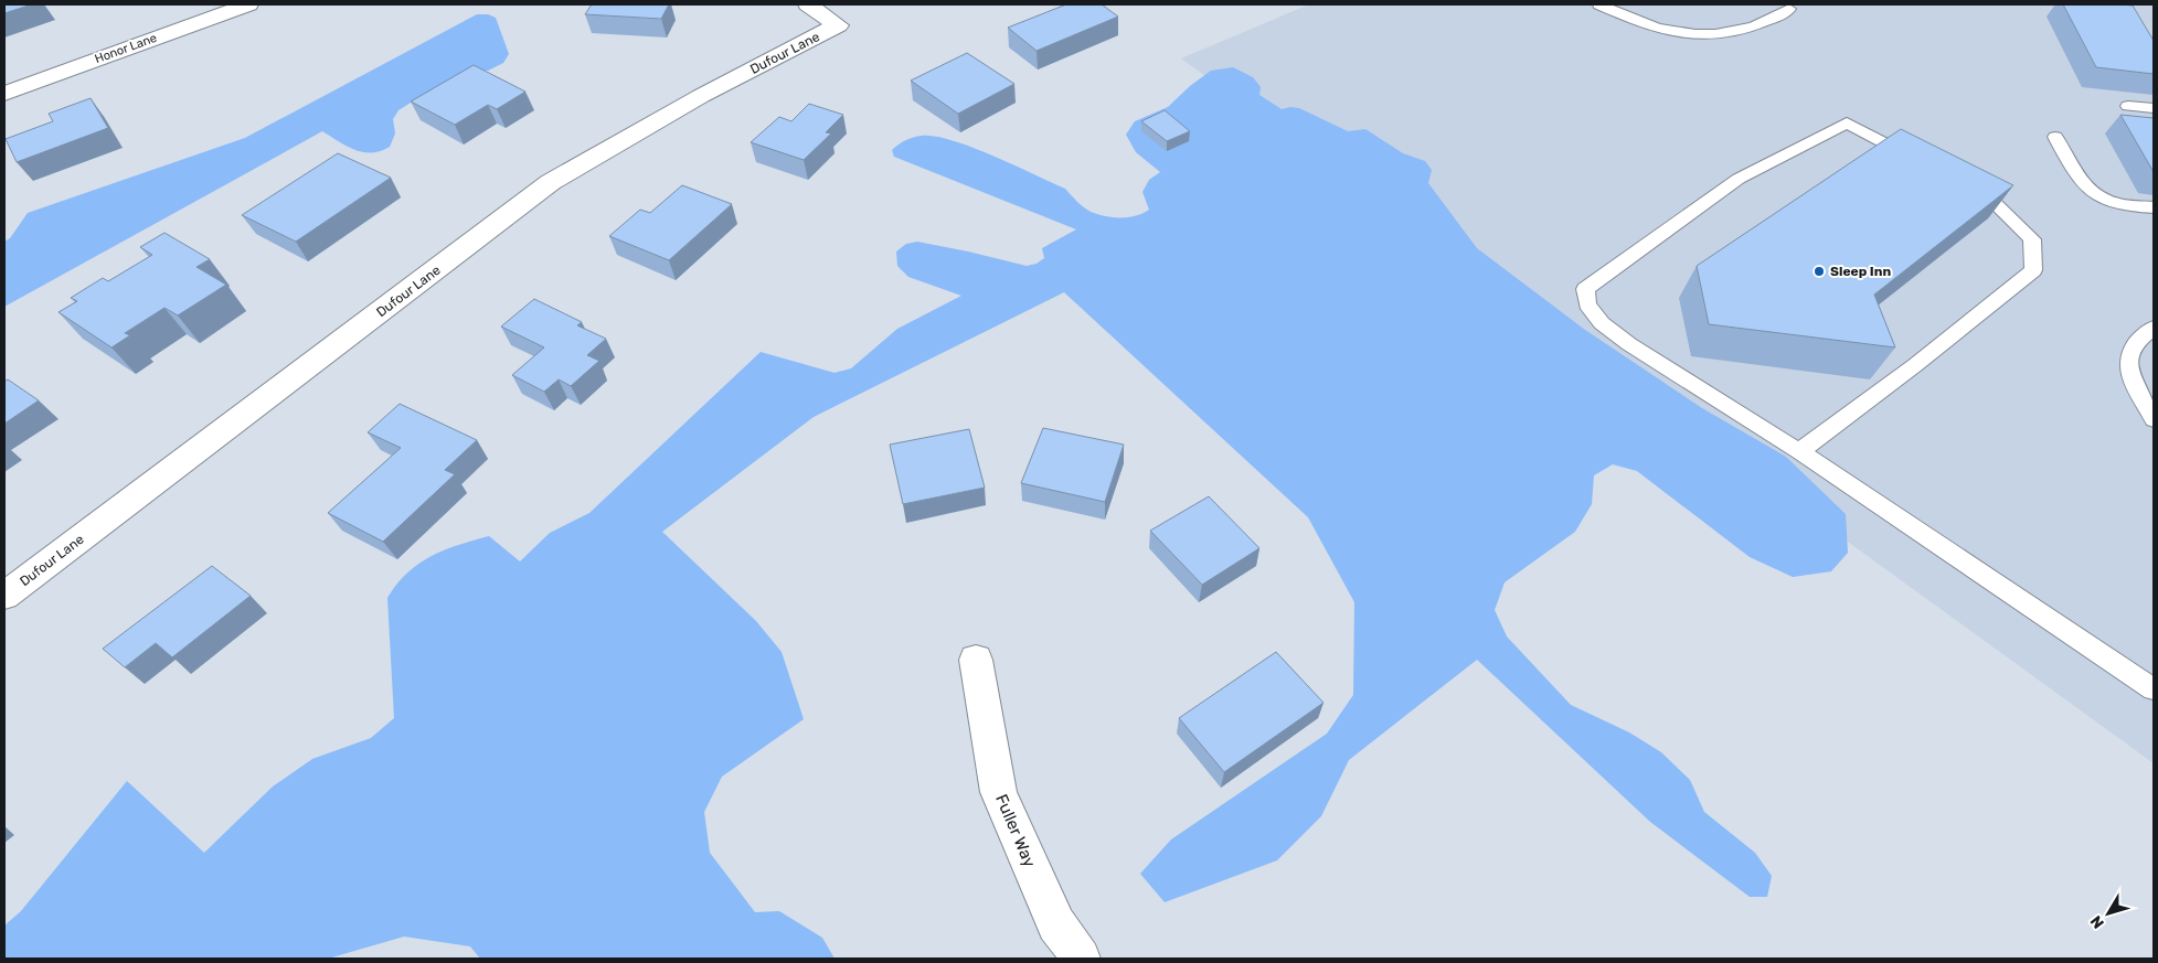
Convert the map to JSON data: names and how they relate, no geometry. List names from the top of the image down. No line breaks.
{"streets":{"street":["Honor Lane","Dufour Lane","Fuller Way"]},"places":["Sleep Inn"],"north":"bottom left"}
